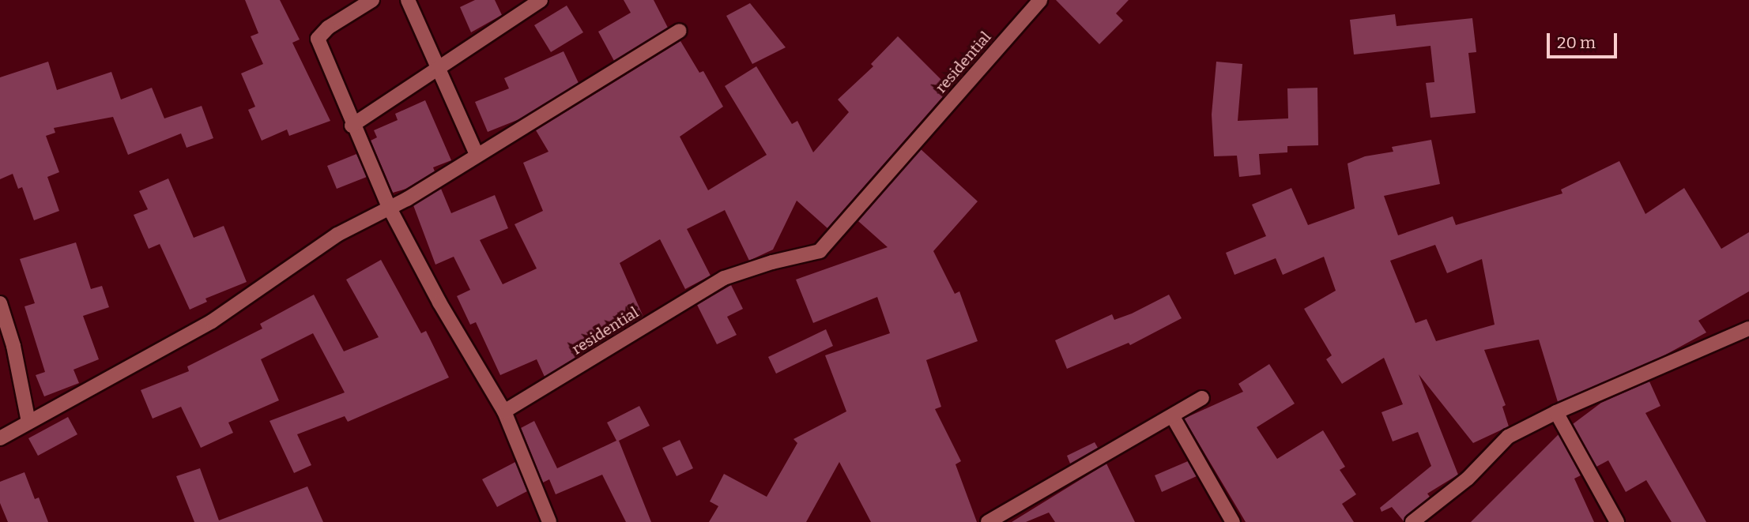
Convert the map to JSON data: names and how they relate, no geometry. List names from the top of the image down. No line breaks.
{"streets":{"street":["residential"]},"scale_bar":"20 m"}
